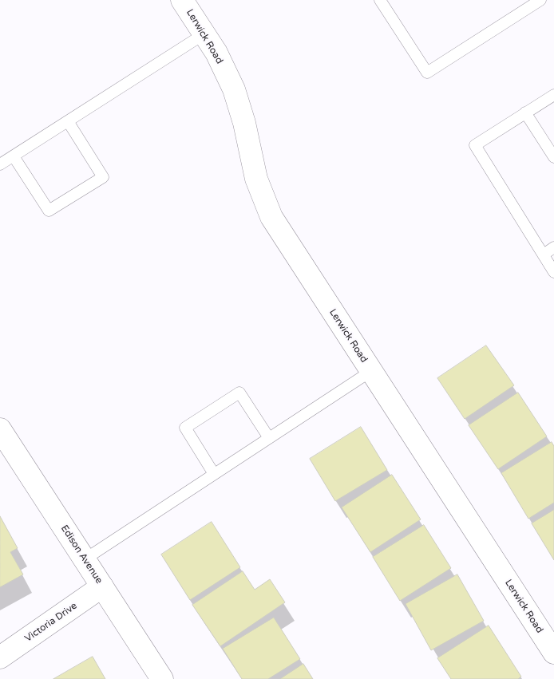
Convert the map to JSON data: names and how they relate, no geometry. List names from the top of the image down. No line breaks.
{"streets":{"street":["Lerwick Road","Edison Avenue","Victoria Drive"]},"crossings":[["Edison Avenue","Victoria Drive"]]}
